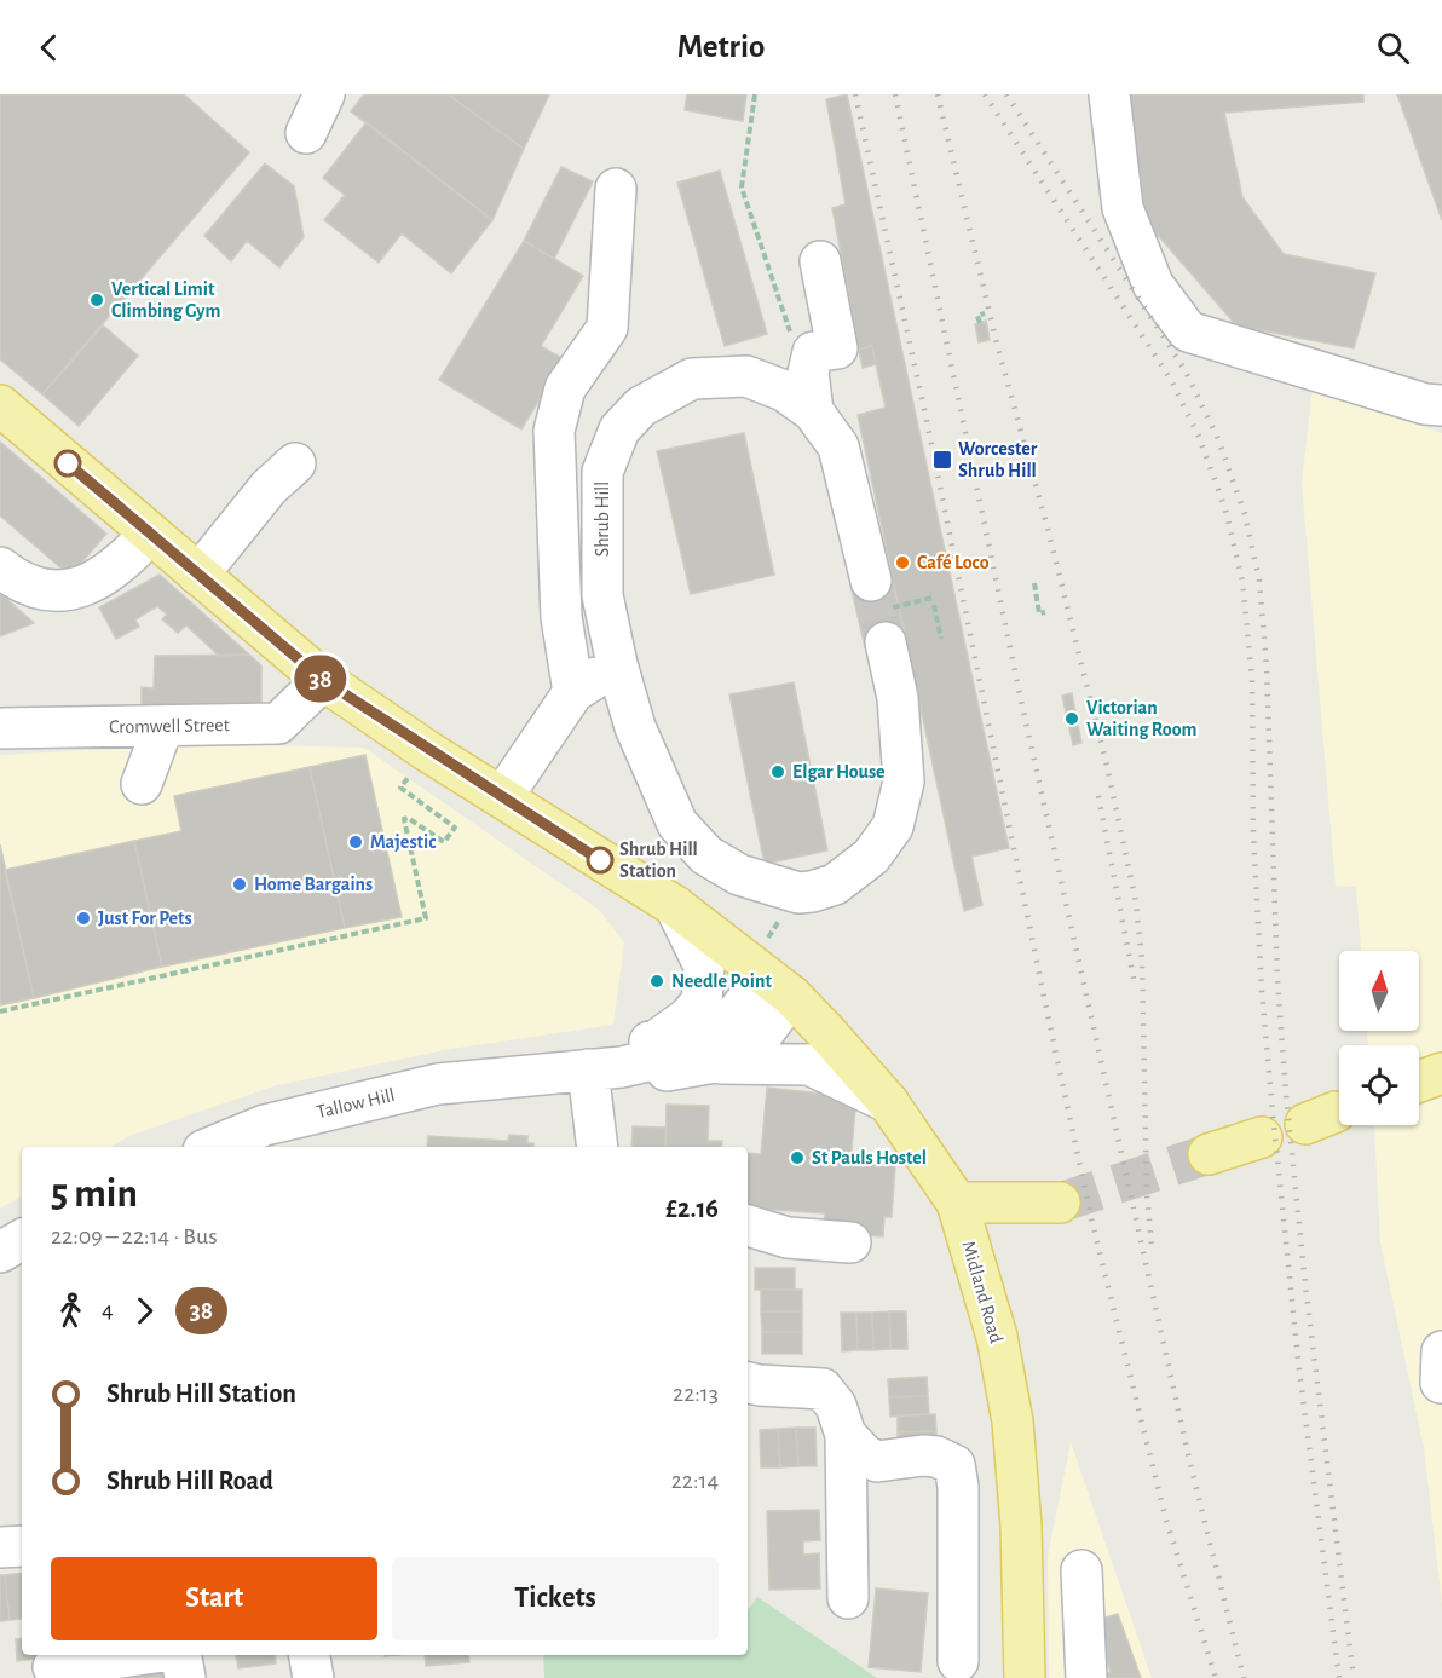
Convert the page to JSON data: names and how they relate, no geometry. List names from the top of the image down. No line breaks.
{"streets":{"main road":["Midland Road"],"street":["Shrub Hill","Cromwell Street","Tallow Hill"]},"crossings":[["Cromwell Street","Midland Road"],["Tallow Hill","Midland Road"]],"places":{"other":["Vertical Limit Climbing Gym","Café Loco","Victorian Waiting Room","Elgar House","Majestic","Shrub Hill Station","Home Bargains","Just For Pets","Needle Point","St Pauls Hostel"],"transit":["Worcester Shrub Hill"]},"lines":["bus line 38"],"north":"top","page":{"header":"Metrio","on_map":"38","heading":["5 min","22:09 – 22:14 · Bus","£2.16"],"legs":["4","38"],"list":[{"name":"Shrub Hill Station","value":"22:13"},{"name":"Shrub Hill Road","value":"22:14"}],"buttons":["Start","Tickets"]}}
